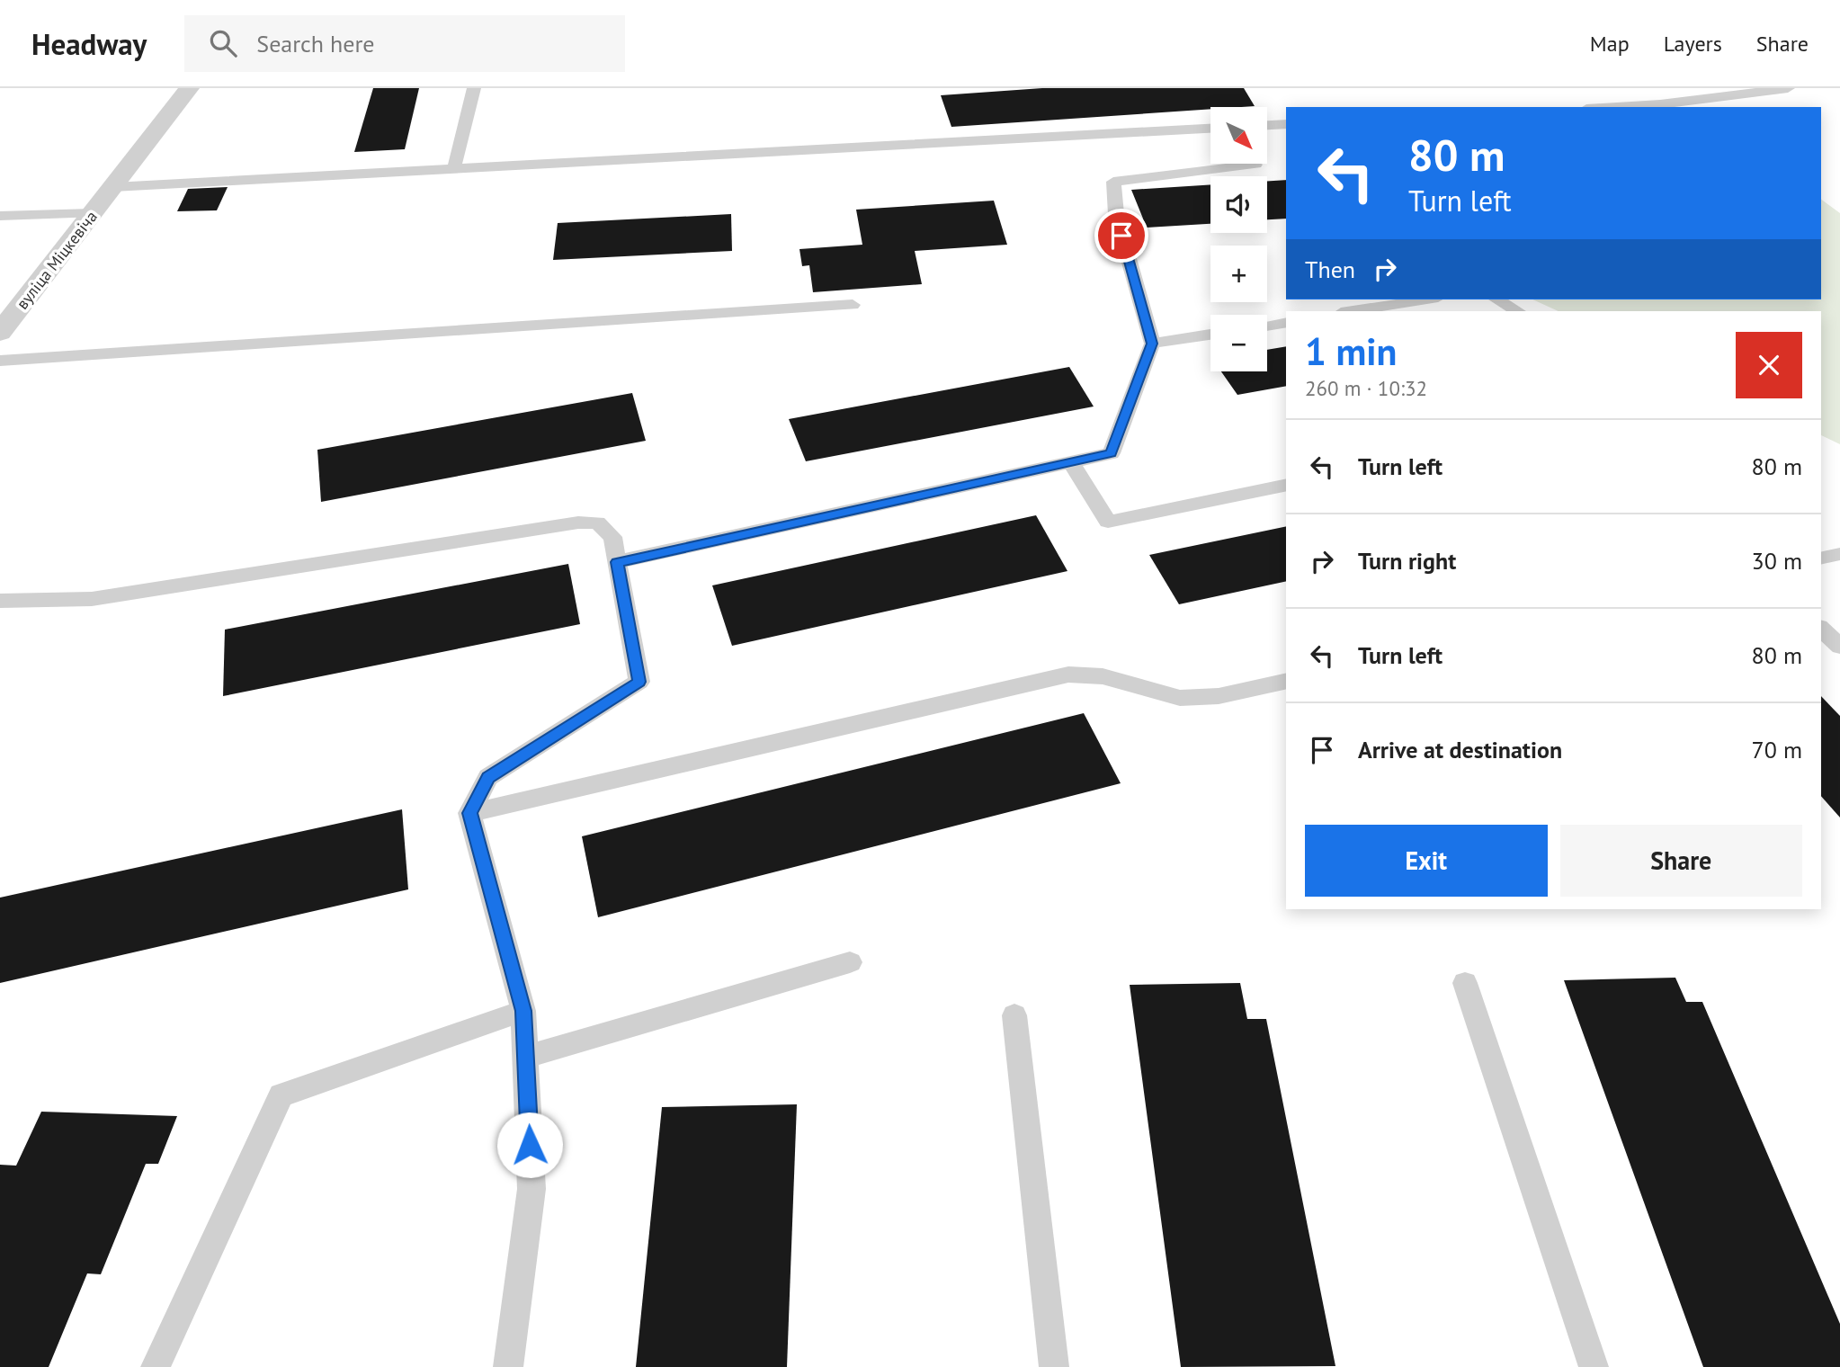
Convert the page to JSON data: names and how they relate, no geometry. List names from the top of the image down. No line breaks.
{"streets":{"street":["вуліца Міцкевіча"]},"north":"bottom right","page":{"header":"Headway","search":"Search here","nav":["Map","Layers","Share"],"map_buttons":["+","−"],"turn":["80 m","Turn left"],"then":"Then","heading":["1 min","260 m · 10:32"],"list":[{"name":"Turn left","value":"80 m"},{"name":"Turn right","value":"30 m"},{"name":"Turn left","value":"80 m"},{"name":"Arrive at destination","value":"70 m"}],"buttons":["Exit","Share"]}}
